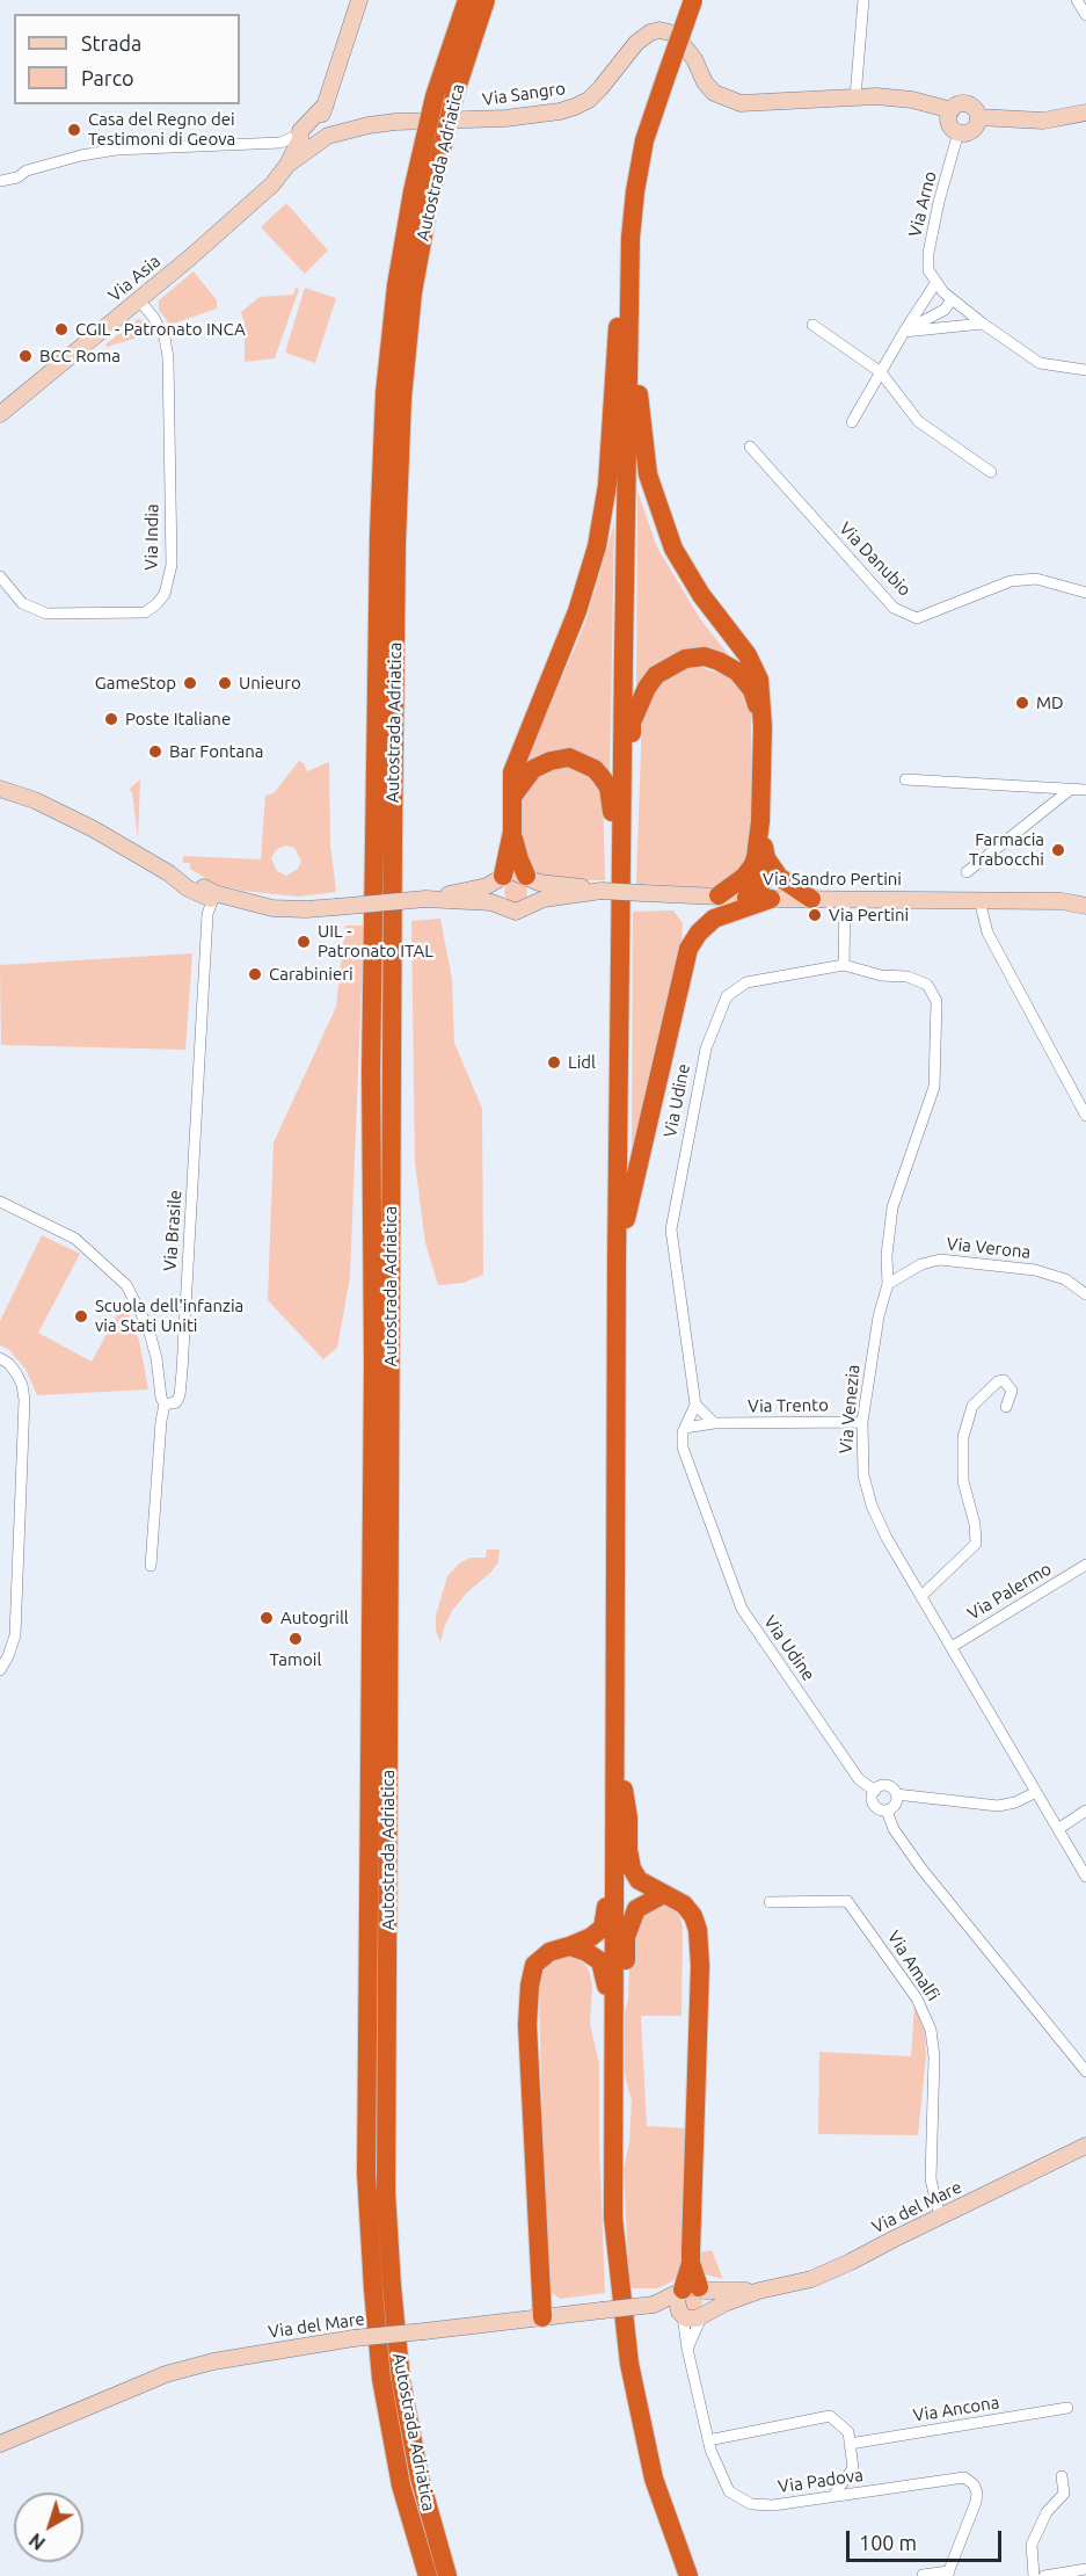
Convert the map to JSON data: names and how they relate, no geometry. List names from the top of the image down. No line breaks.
{"streets":{"highway":["Autostrada Adriatica"],"main road":["Via Sangro","Via Asia","Via Sandro Pertini","Via del Mare"],"street":["Via Arno","Via India","Via Danubio","Via Udine","Via Brasile","Via Verona","Via Trento","Via Venezia","Via Palermo","Via Amalfi","Via Ancona","Via Padova"]},"crossings":[["Via Sangro","Via Arno"],["Via Sangro","Via Asia"],["Via Asia","Via India"],["Via Sandro Pertini","Via Brasile"],["Via Udine","Via Venezia"],["Via Verona","Via Venezia"],["Via Trento","Via Venezia"],["Via Venezia","Via Palermo"],["Via Amalfi","Via del Mare"]],"places":["Casa del Regno dei Testimoni di Geova","CGIL - Patronato INCA","BCC Roma","GameStop","Unieuro","MD","Poste Italiane","Bar Fontana","Farmacia Trabocchi","Via Pertini","UIL - Patronato ITAL","Carabinieri","Lidl","Scuola dell'infanzia via Stati Uniti","Autogrill","Tamoil"],"legend":["Strada","Parco"],"scale_bar":"100 m","north":"bottom left"}
